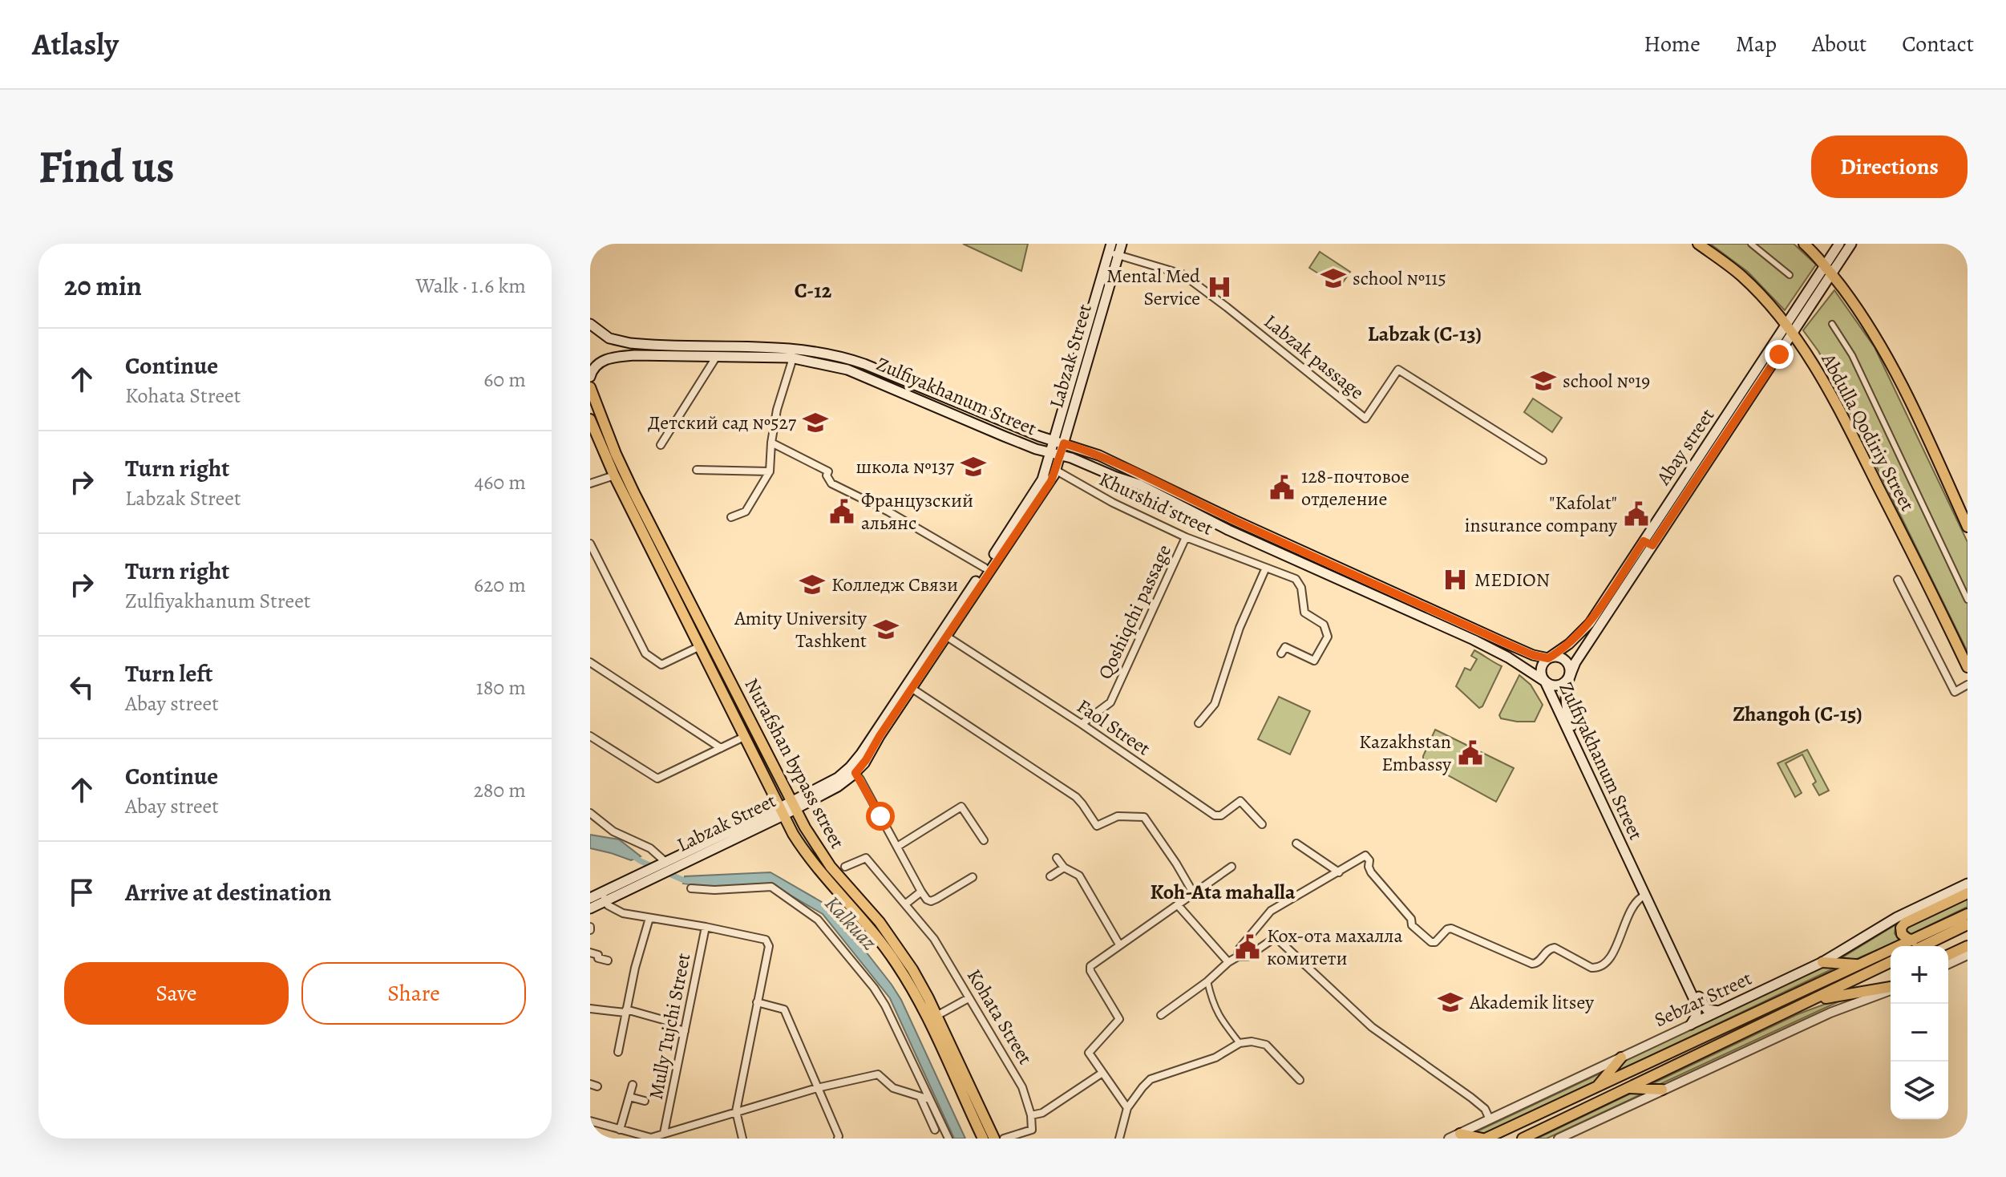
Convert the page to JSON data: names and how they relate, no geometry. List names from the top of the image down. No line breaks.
{"streets":{"main road":["Labzak Street","Zulfiyakhanum Street","Abdulla Qodiriy Street","Abay street","Nurafshan bypass street","Sebzar Street"],"street":["Labzak passage","Khurshid street","Qoshiqchi passage","Faol Street","Kohata Street","Mully Tujchi Street"]},"crossings":[["Labzak Street","Labzak passage"],["Labzak Street","Zulfiyakhanum Street"],["Labzak Street","Khurshid street"],["Labzak Street","Faol Street"],["Labzak Street","Nurafshan bypass street"],["Zulfiyakhanum Street","Abay street"],["Zulfiyakhanum Street","Sebzar Street"],["Abdulla Qodiriy Street","Abay street"],["Khurshid street","Qoshiqchi passage"],["Qoshiqchi passage","Faol Street"]],"districts":["C-12","Labzak (C-13)","Zhangoh (C-15)","Koh-Ata mahalla"],"water":["Kalkuaz"],"places":{"school or university":["school №115","school №19","Детский сад №527","школа №137","Колледж Связи","Amity University Tashkent","Akademik litsey"],"hospital":["Mental Med Service","MEDION"],"public building":["128-почтовое отделение","Французский альянс","\"Kafolat\" insurance company","Kazakhstan Embassy","Кох-ота махалла комитети"]},"page":{"header":"Atlasly","nav":["Home","Map","About","Contact"],"buttons":["Directions",["Save","Share"]],"title":"Find us","heading":["20 min","Walk · 1.6 km"],"list":[["Continue","Kohata Street","60 m"],["Turn right","Labzak Street","460 m"],["Turn right","Zulfiyakhanum Street","620 m"],["Turn left","Abay street","180 m"],["Continue","Abay street","280 m"],"Arrive at destination"],"map_buttons":["+","−"]}}
